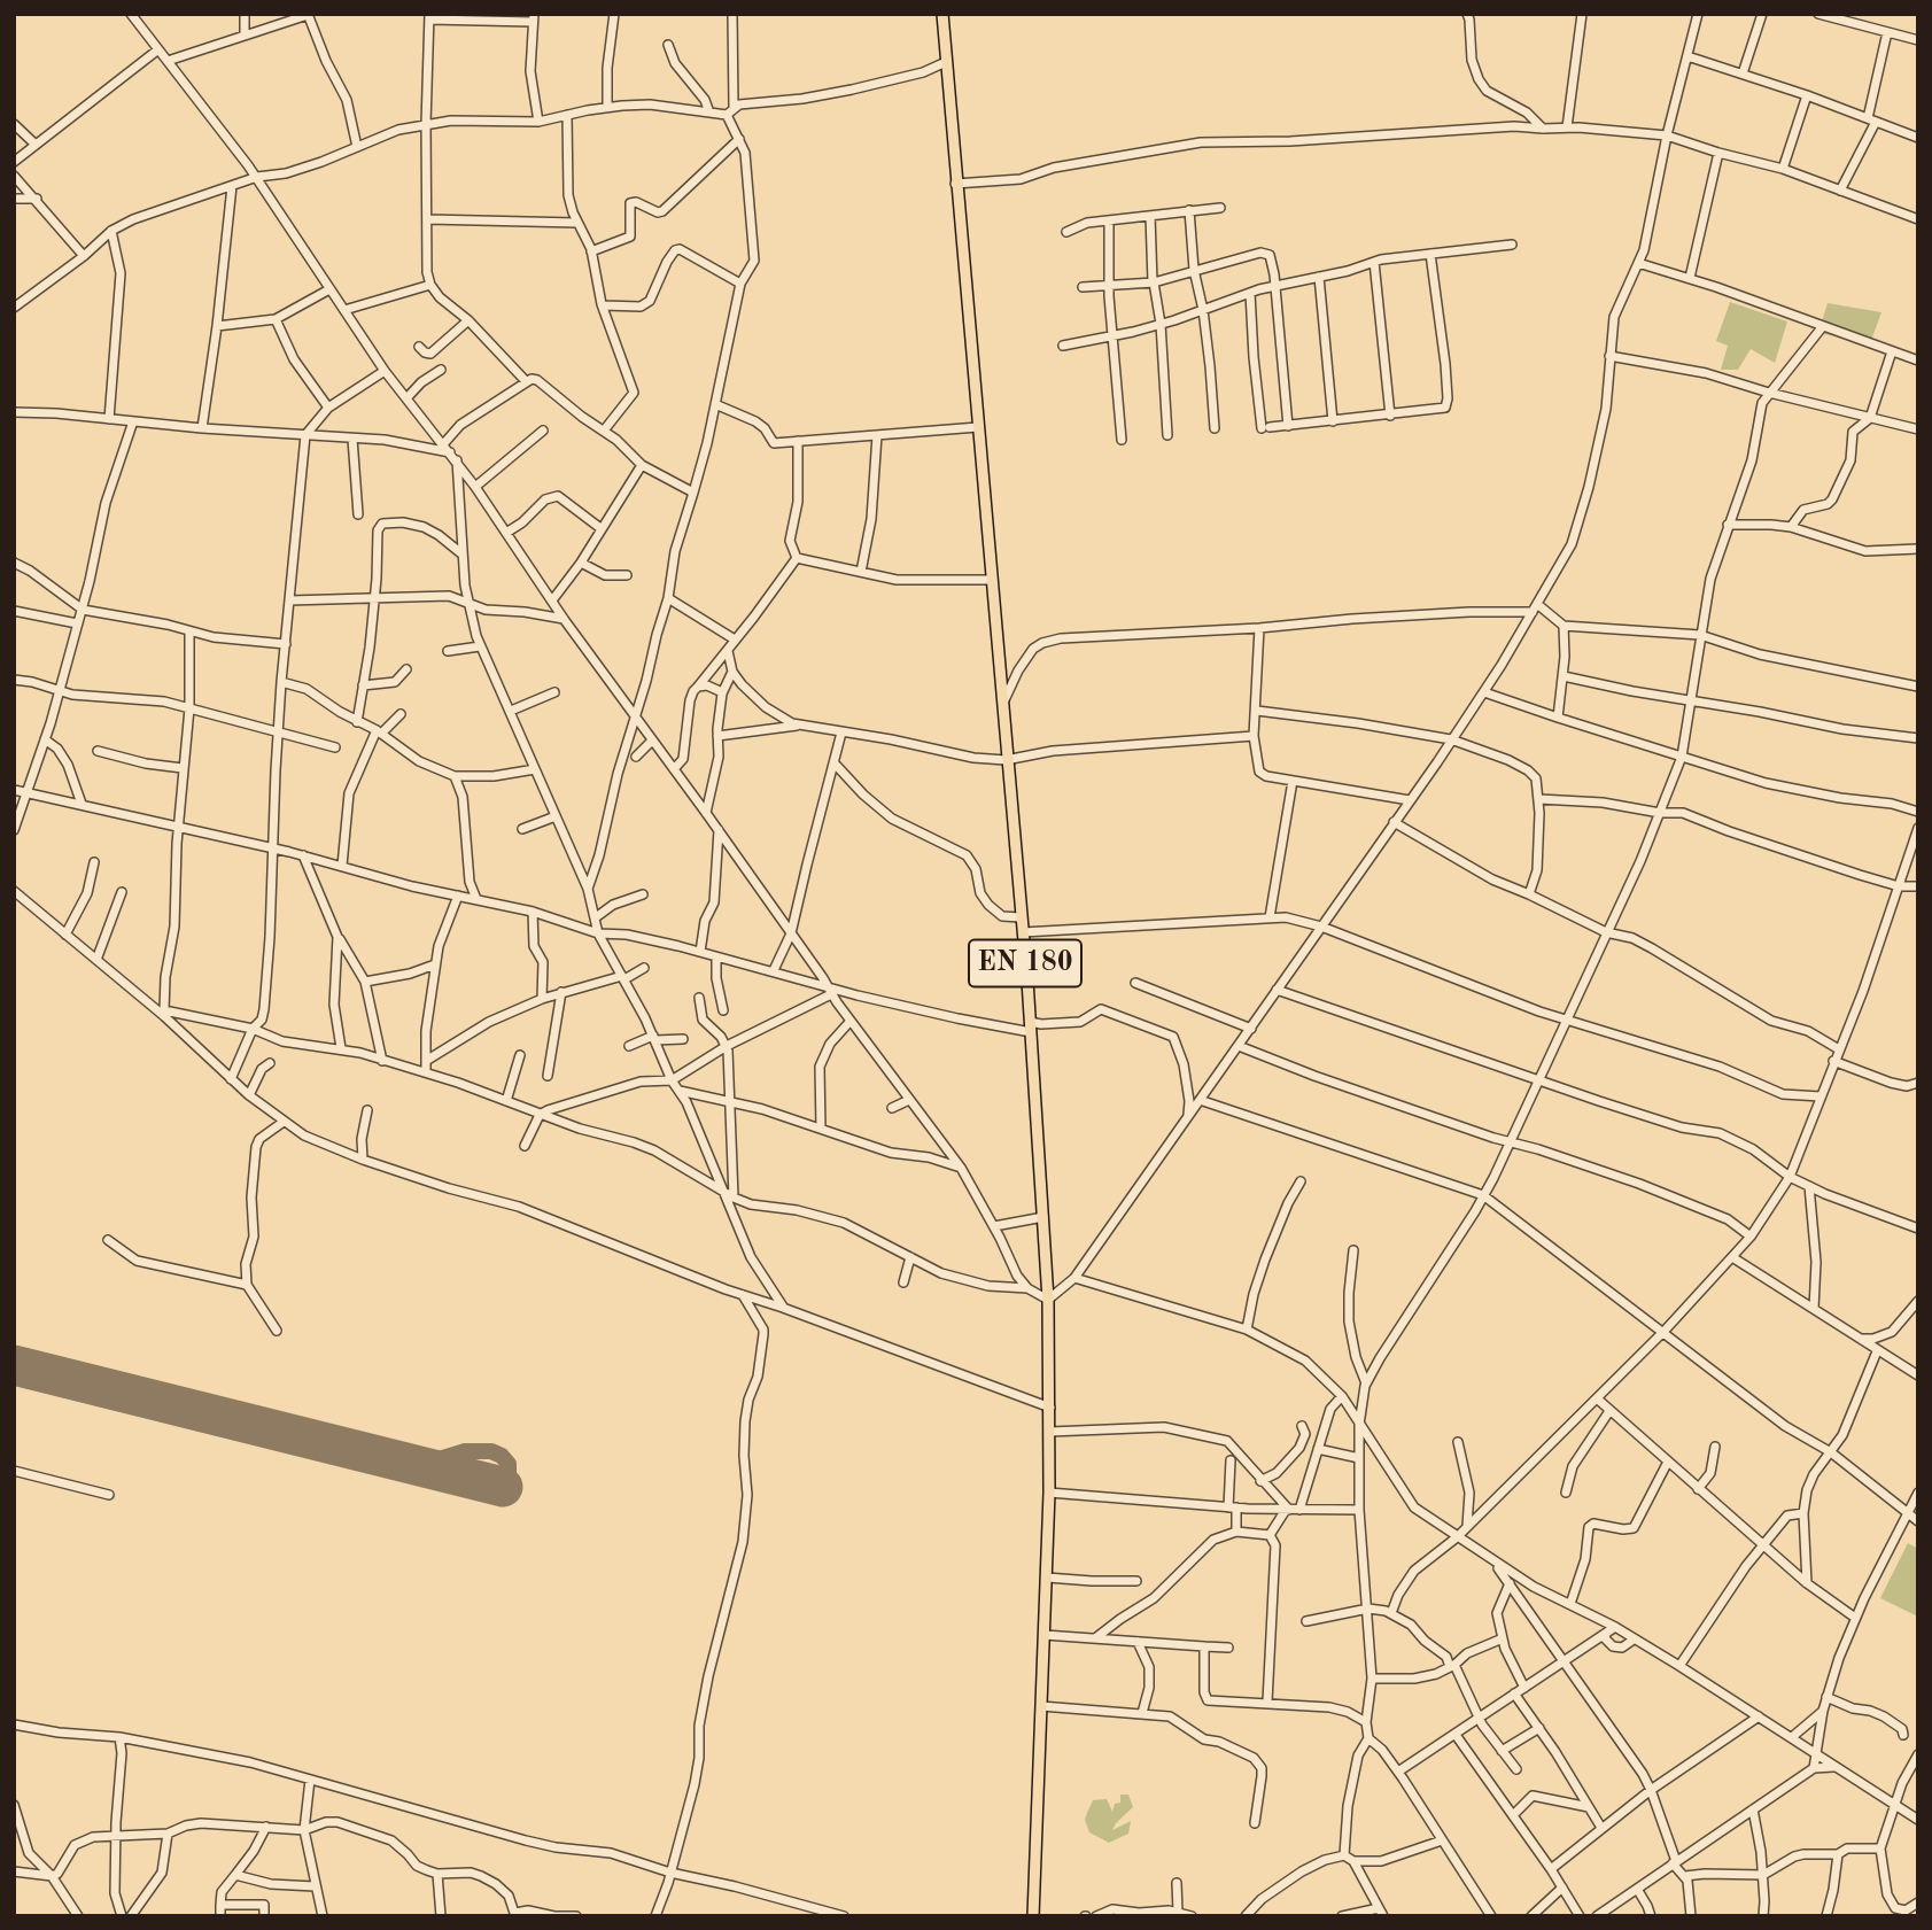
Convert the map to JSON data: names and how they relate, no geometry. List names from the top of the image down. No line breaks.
{"streets":{"main road":["EN 180"]}}
